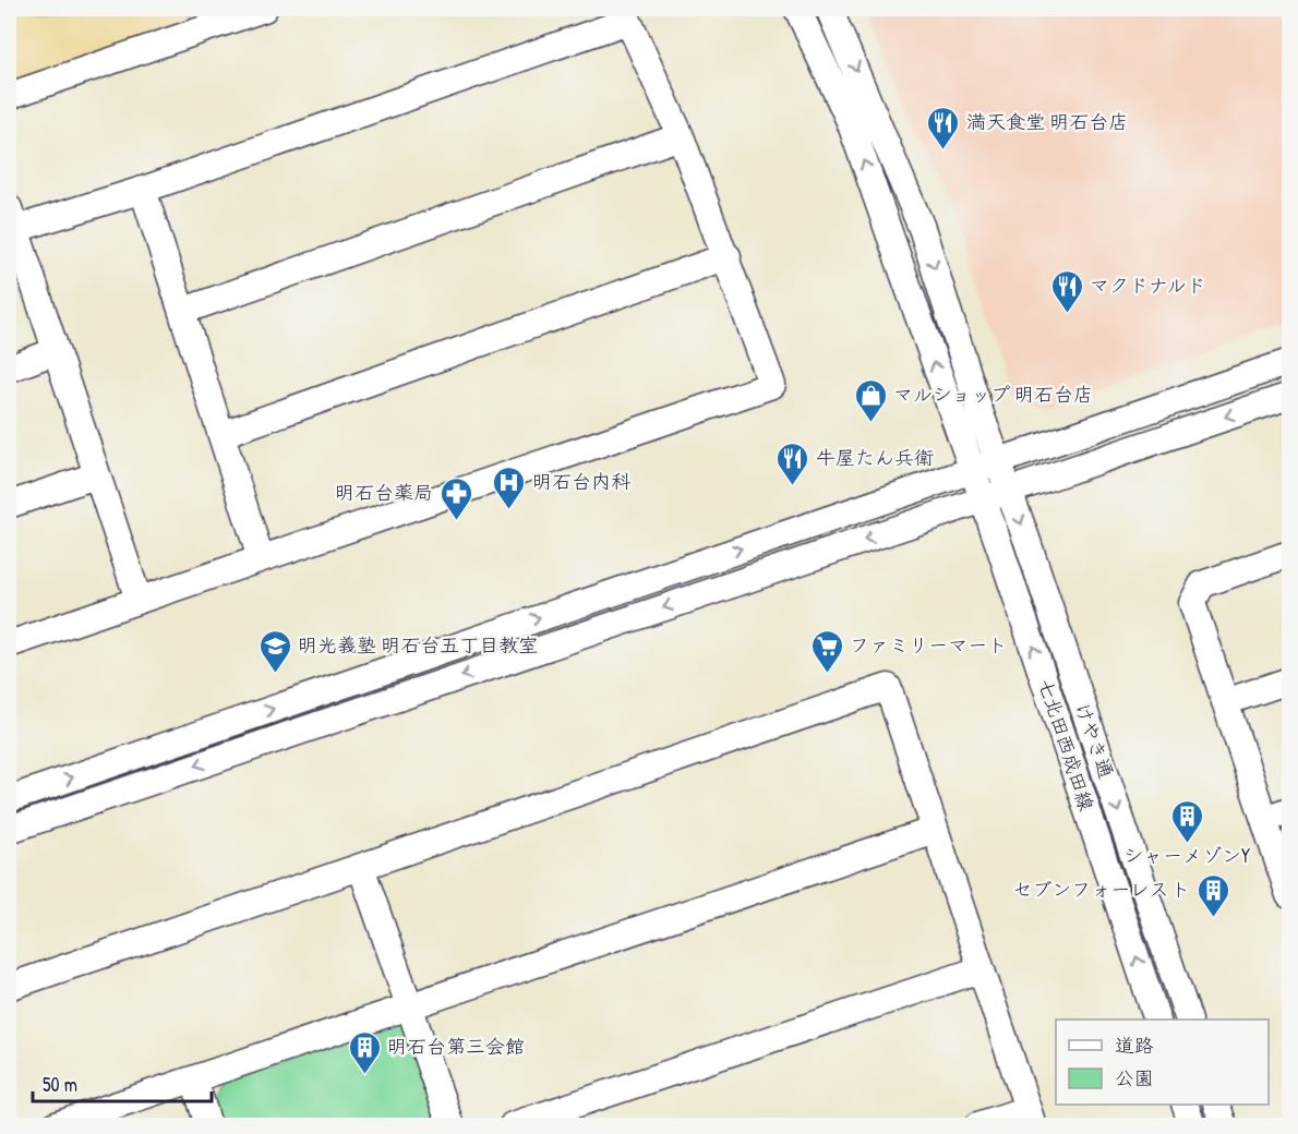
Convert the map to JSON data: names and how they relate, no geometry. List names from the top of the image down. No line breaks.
{"streets":{"street":["けやき通","七北田西成田線"]},"places":{"restaurant":["満天食堂 明石台店","マクドナルド","牛屋たん兵衛"],"shop":["マルショップ 明石台店"],"hospital":["明石台内科"],"pharmacy":["明石台薬局"],"school or university":["明光義塾 明石台五丁目教室"],"supermarket":["ファミリーマート"],"building":["シャーメゾンY","セブンフォーレスト","明石台第三会館"]},"legend":["道路","公園"],"scale_bar":"50 m"}
